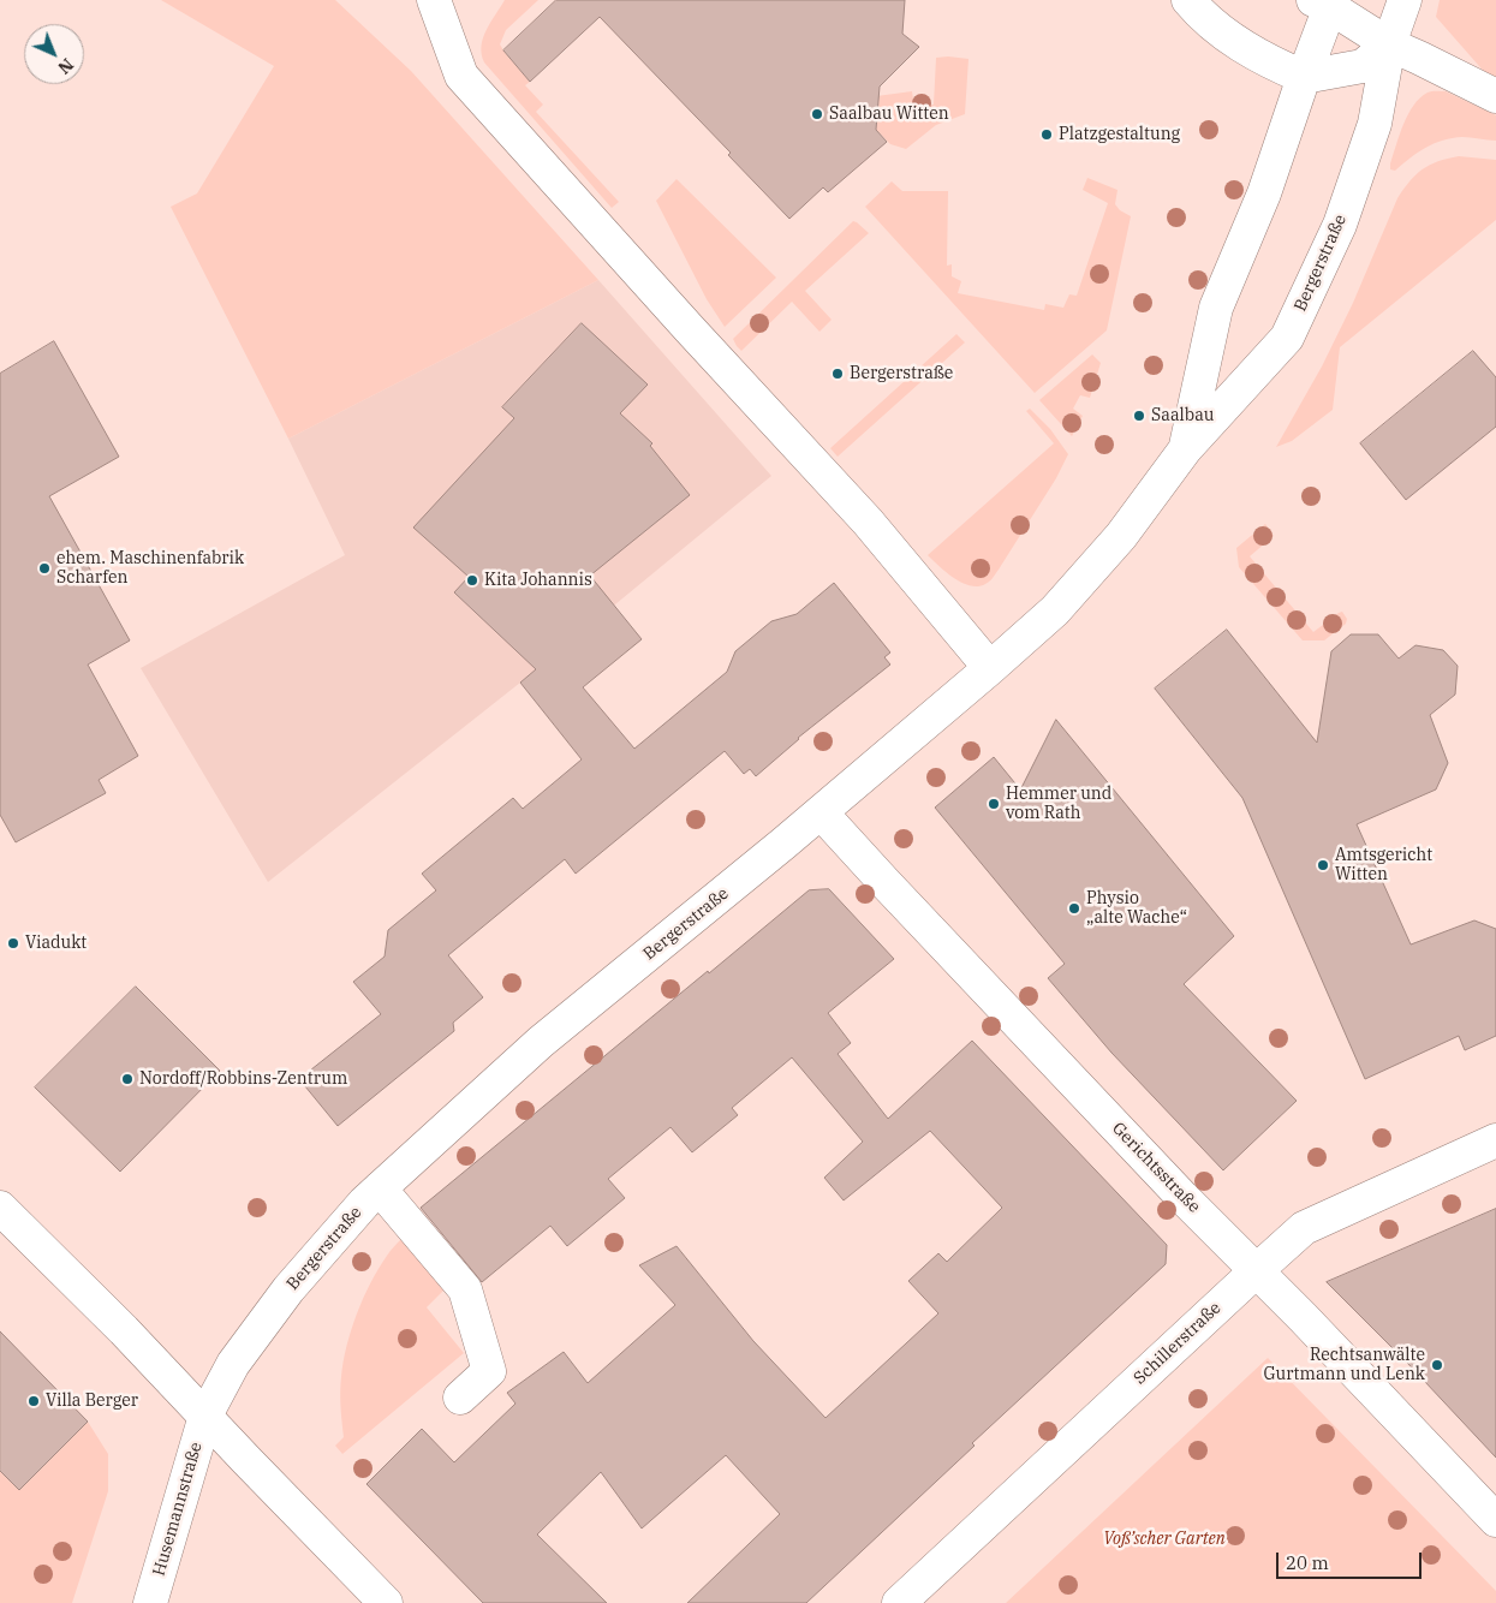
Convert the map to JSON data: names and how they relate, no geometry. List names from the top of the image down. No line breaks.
{"streets":{"street":["Bergerstraße","Gerichtsstraße","Schillerstraße","Husemannstraße"]},"crossings":[["Bergerstraße","Gerichtsstraße"],["Bergerstraße","Husemannstraße"],["Gerichtsstraße","Schillerstraße"]],"parks":["Voß’scher Garten"],"places":["Saalbau Witten","Platzgestaltung","Bergerstraße","Saalbau","ehem. Maschinenfabrik Scharfen","Kita Johannis","Hemmer und vom Rath","Amtsgericht Witten","Physio „alte Wache“","Viadukt","Nordoff/Robbins-Zentrum","Rechtsanwälte Gurtmann und Lenk","Villa Berger"],"scale_bar":"20 m","north":"bottom right"}
